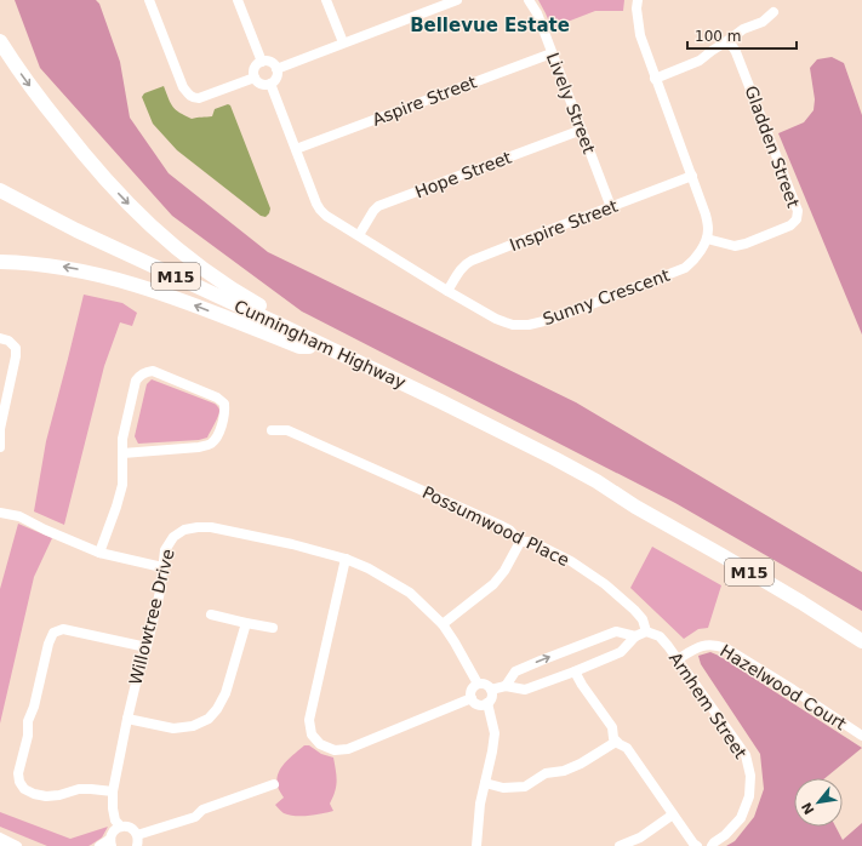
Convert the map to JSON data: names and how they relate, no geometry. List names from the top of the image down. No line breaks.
{"streets":{"highway":["M15","Cunningham Highway"],"street":["Aspire Street","Lively Street","Gladden Street","Hope Street","Inspire Street","Sunny Crescent","Possumwood Place","Willowtree Drive","Hazelwood Court","Arnhem Street"]},"crossings":[["Aspire Street","Lively Street"],["Aspire Street","Sunny Crescent"],["Lively Street","Hope Street"],["Lively Street","Inspire Street"],["Gladden Street","Sunny Crescent"],["Hope Street","Sunny Crescent"],["Inspire Street","Sunny Crescent"],["Possumwood Place","Arnhem Street"],["Hazelwood Court","Arnhem Street"]],"districts":["Bellevue Estate"],"scale_bar":"100 m","north":"bottom left"}
